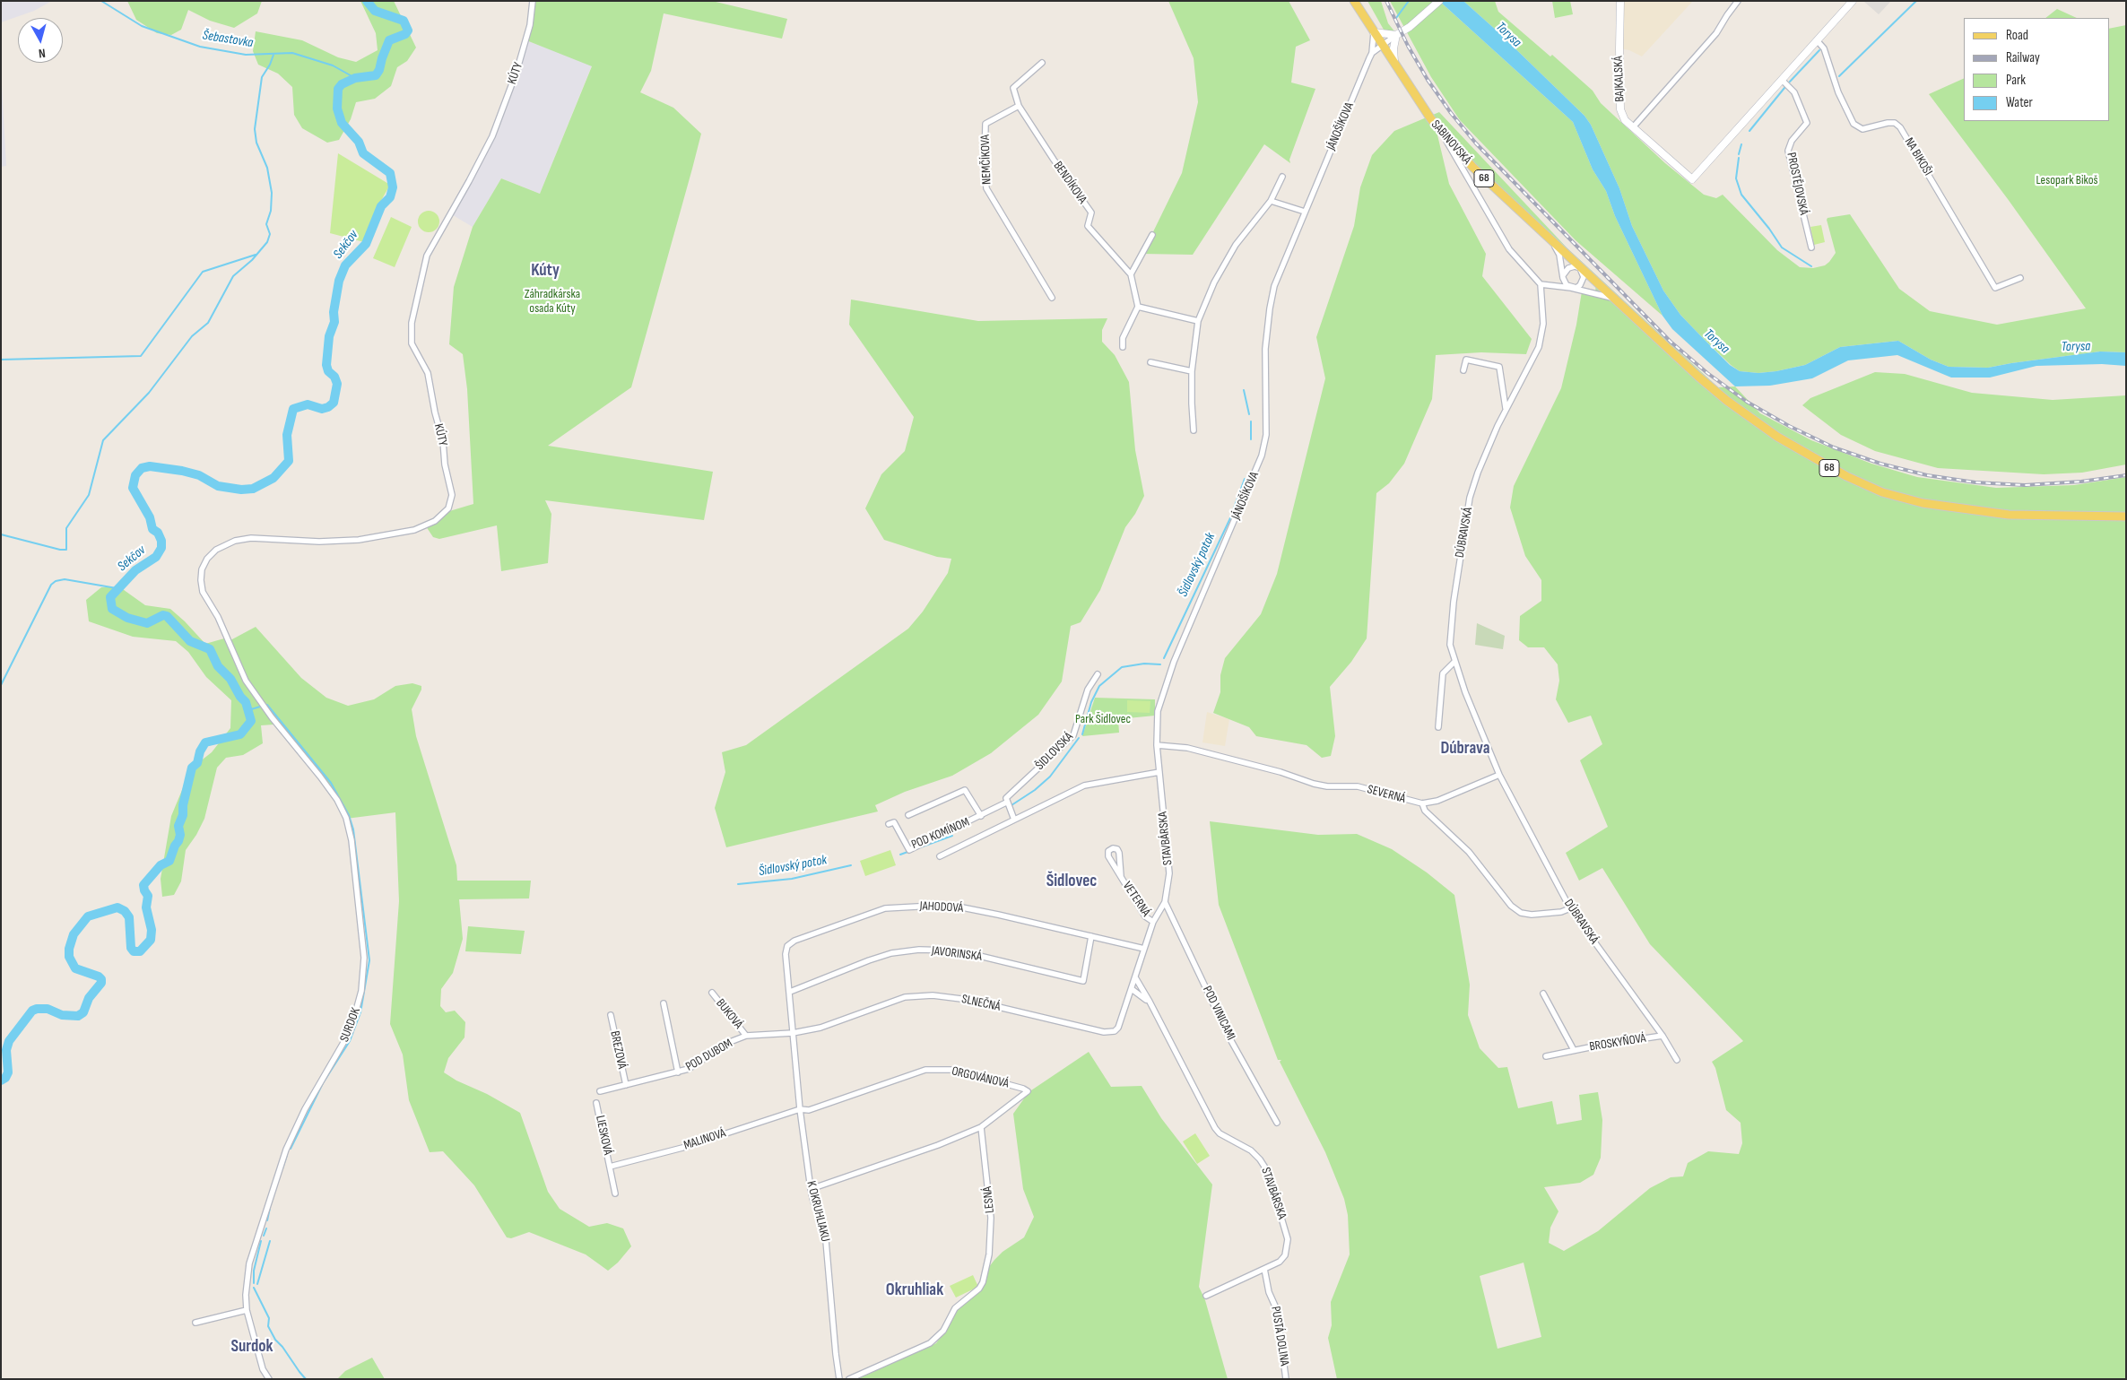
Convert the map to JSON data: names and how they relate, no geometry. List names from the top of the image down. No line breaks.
{"streets":{"main road":["SABINOVSKÁ","68"],"street":["KÚTY","BAJKALSKÁ","JÁNOŠÍKOVA","NA BIKOŠI","NEMČÍKOVA","BENDÍKOVA","PROSTĚJOVSKÁ","DÚBRAVSKÁ","ŠIDLOVSKÁ","SEVERNÁ","POD KOMÍNOM","STAVBÁRSKA","VETERNÁ","JAHODOVÁ","JAVORINSKÁ","SLNEČNÁ","POD VINICAMI","BUKOVÁ","SURDOK","BROSKYŇOVÁ","BREZOVÁ","POD DUBOM","ORGOVÁNOVÁ","LIESKOVÁ","MALINOVÁ","LESNÁ","K OKRUHLIAKU","PUSTÁ DOLINA"]},"crossings":[["KÚTY","SURDOK"],["BAJKALSKÁ","PROSTĚJOVSKÁ"],["JÁNOŠÍKOVA","SABINOVSKÁ"],["JÁNOŠÍKOVA","SEVERNÁ"],["JÁNOŠÍKOVA","STAVBÁRSKA"],["SABINOVSKÁ","68"],["NEMČÍKOVA","BENDÍKOVA"],["DÚBRAVSKÁ","SEVERNÁ"],["DÚBRAVSKÁ","BROSKYŇOVÁ"],["ŠIDLOVSKÁ","POD KOMÍNOM"],["STAVBÁRSKA","VETERNÁ"],["STAVBÁRSKA","JAHODOVÁ"],["STAVBÁRSKA","SLNEČNÁ"],["STAVBÁRSKA","POD VINICAMI"],["STAVBÁRSKA","PUSTÁ DOLINA"],["JAHODOVÁ","JAVORINSKÁ"],["JAHODOVÁ","K OKRUHLIAKU"],["JAVORINSKÁ","K OKRUHLIAKU"],["SLNEČNÁ","POD DUBOM"],["SLNEČNÁ","K OKRUHLIAKU"],["BUKOVÁ","POD DUBOM"],["BREZOVÁ","POD DUBOM"],["POD DUBOM","K OKRUHLIAKU"],["ORGOVÁNOVÁ","MALINOVÁ"],["ORGOVÁNOVÁ","LESNÁ"],["ORGOVÁNOVÁ","K OKRUHLIAKU"],["LIESKOVÁ","MALINOVÁ"],["MALINOVÁ","K OKRUHLIAKU"]],"districts":["Kúty","Dúbrava","Šidlovec","Okruhliak","Surdok"],"water":["Torysa","Šebastovka","Sekčov","Šidlovský potok"],"parks":["Lesopark Bikoš","Záhradkárska osada Kúty","Park Šidlovec"],"legend":["Road","Railway","Park","Water"],"north":"bottom"}
